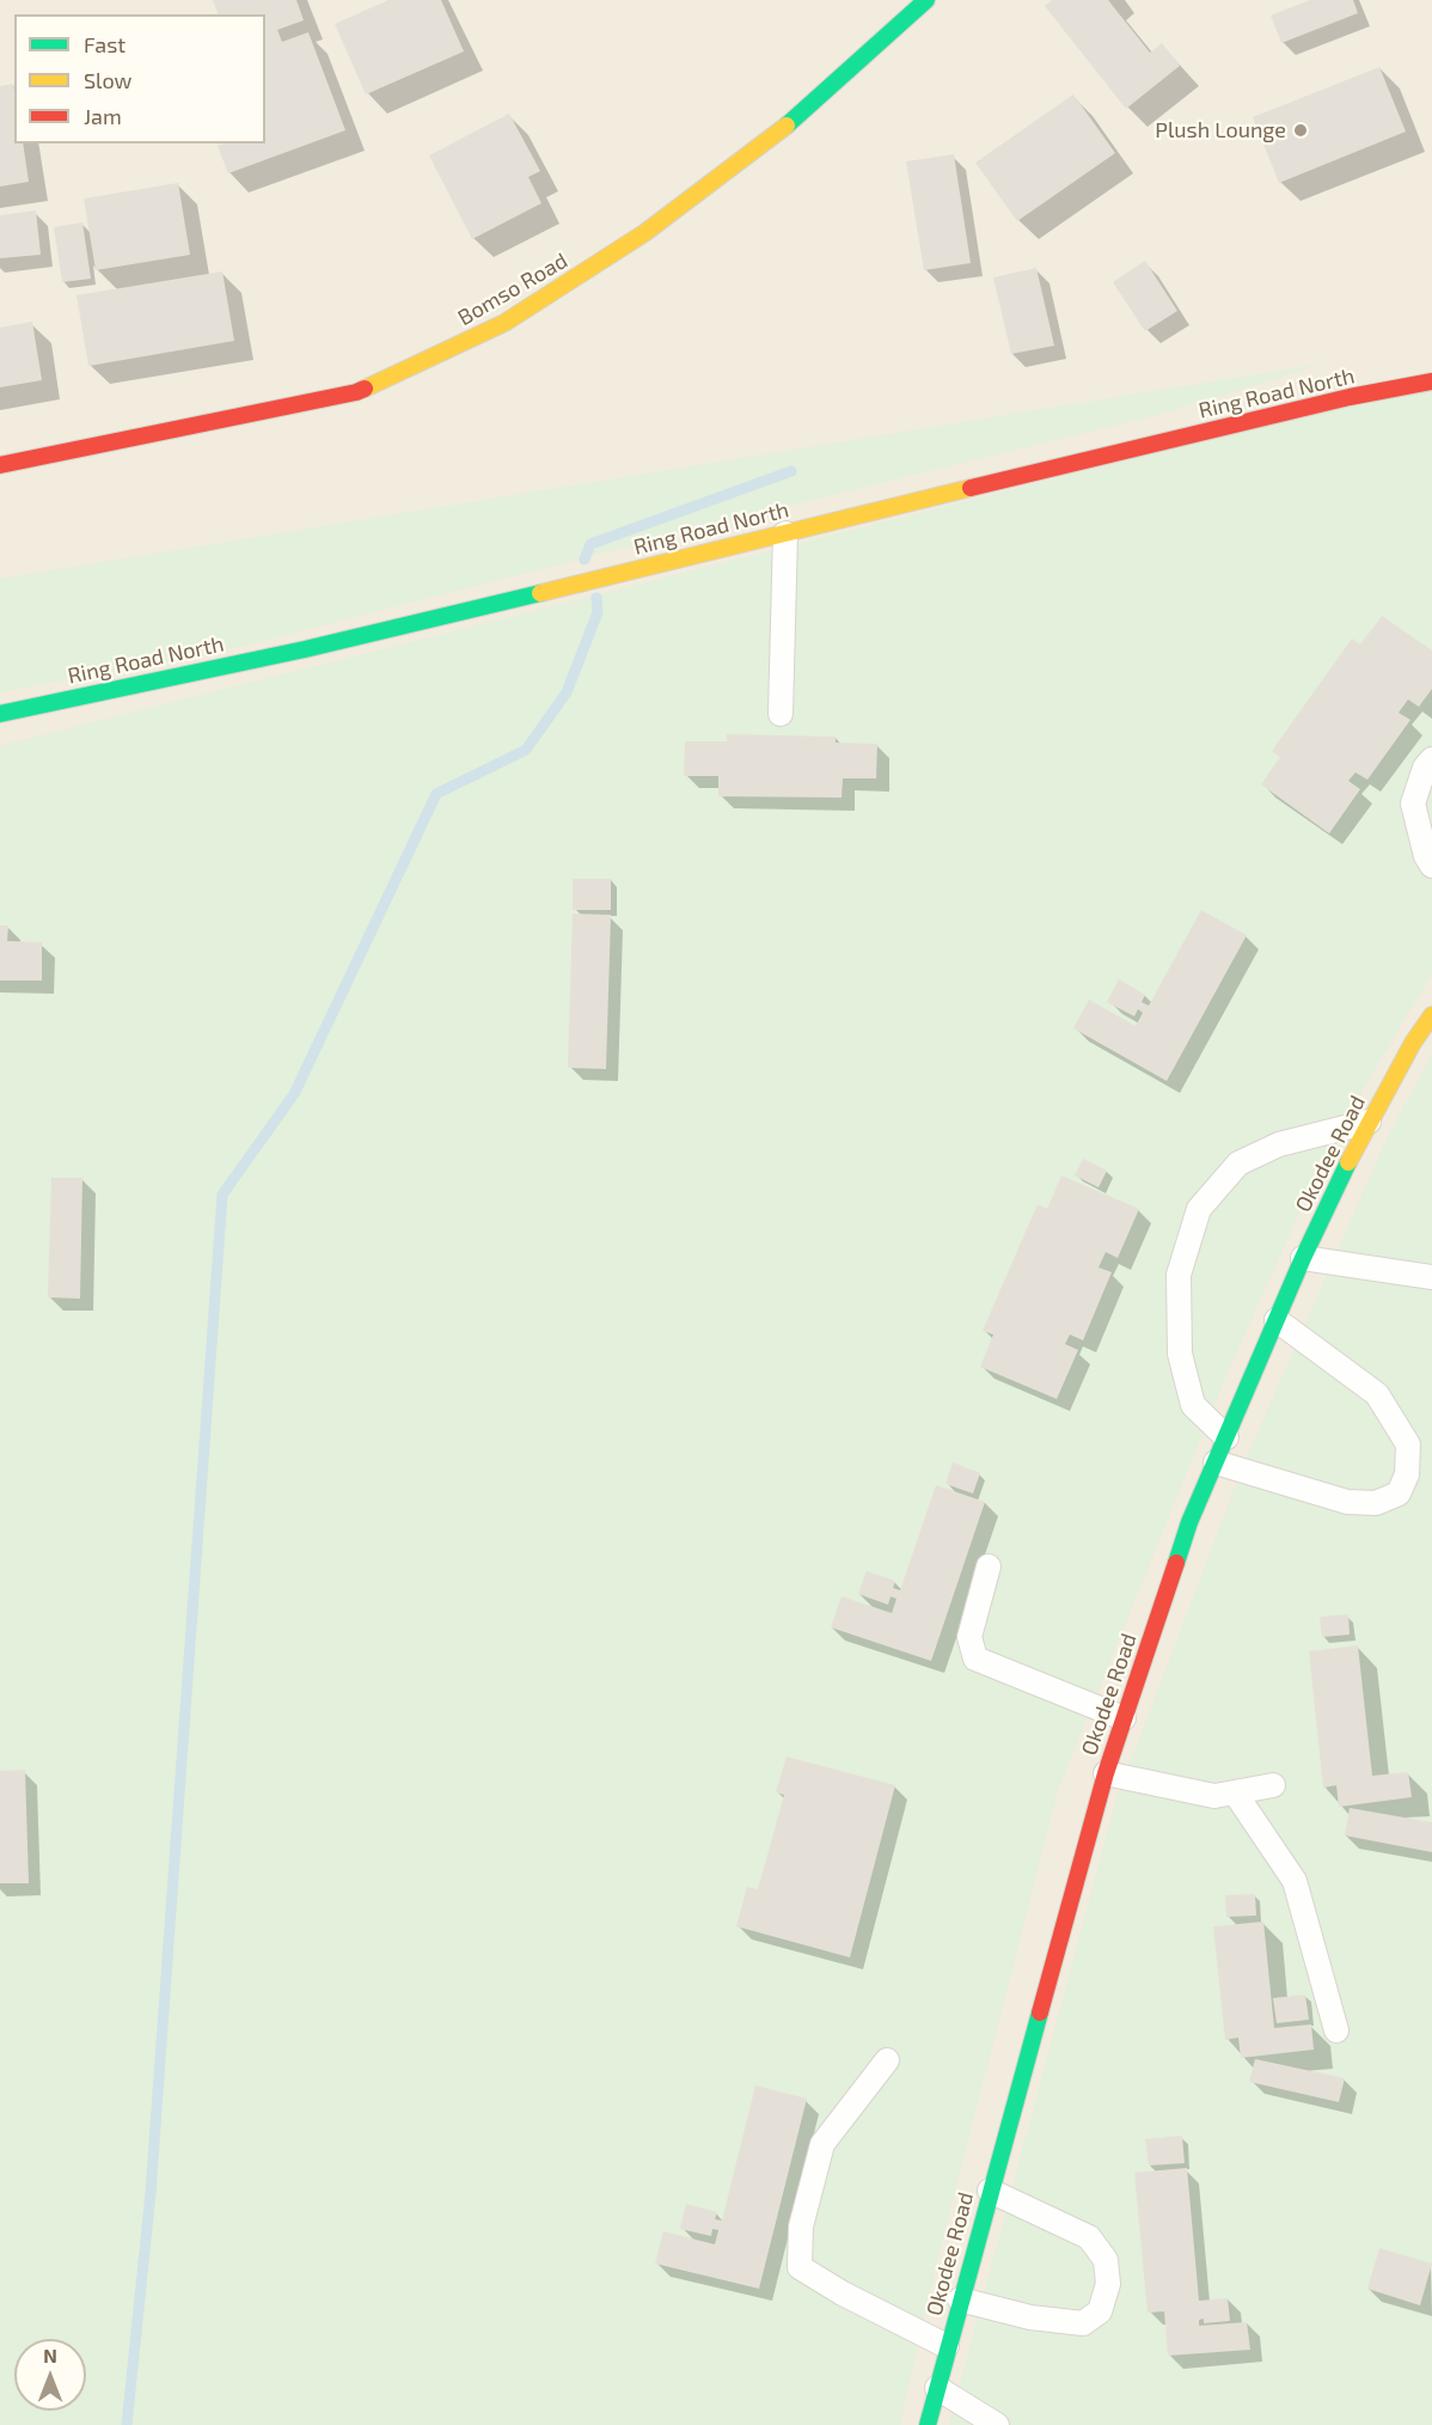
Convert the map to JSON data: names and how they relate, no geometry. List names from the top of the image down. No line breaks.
{"streets":{"street":["Bomso Road","Ring Road North","Okodee Road"]},"places":["Plush Lounge"],"legend":["Fast","Slow","Jam"],"north":"top"}
